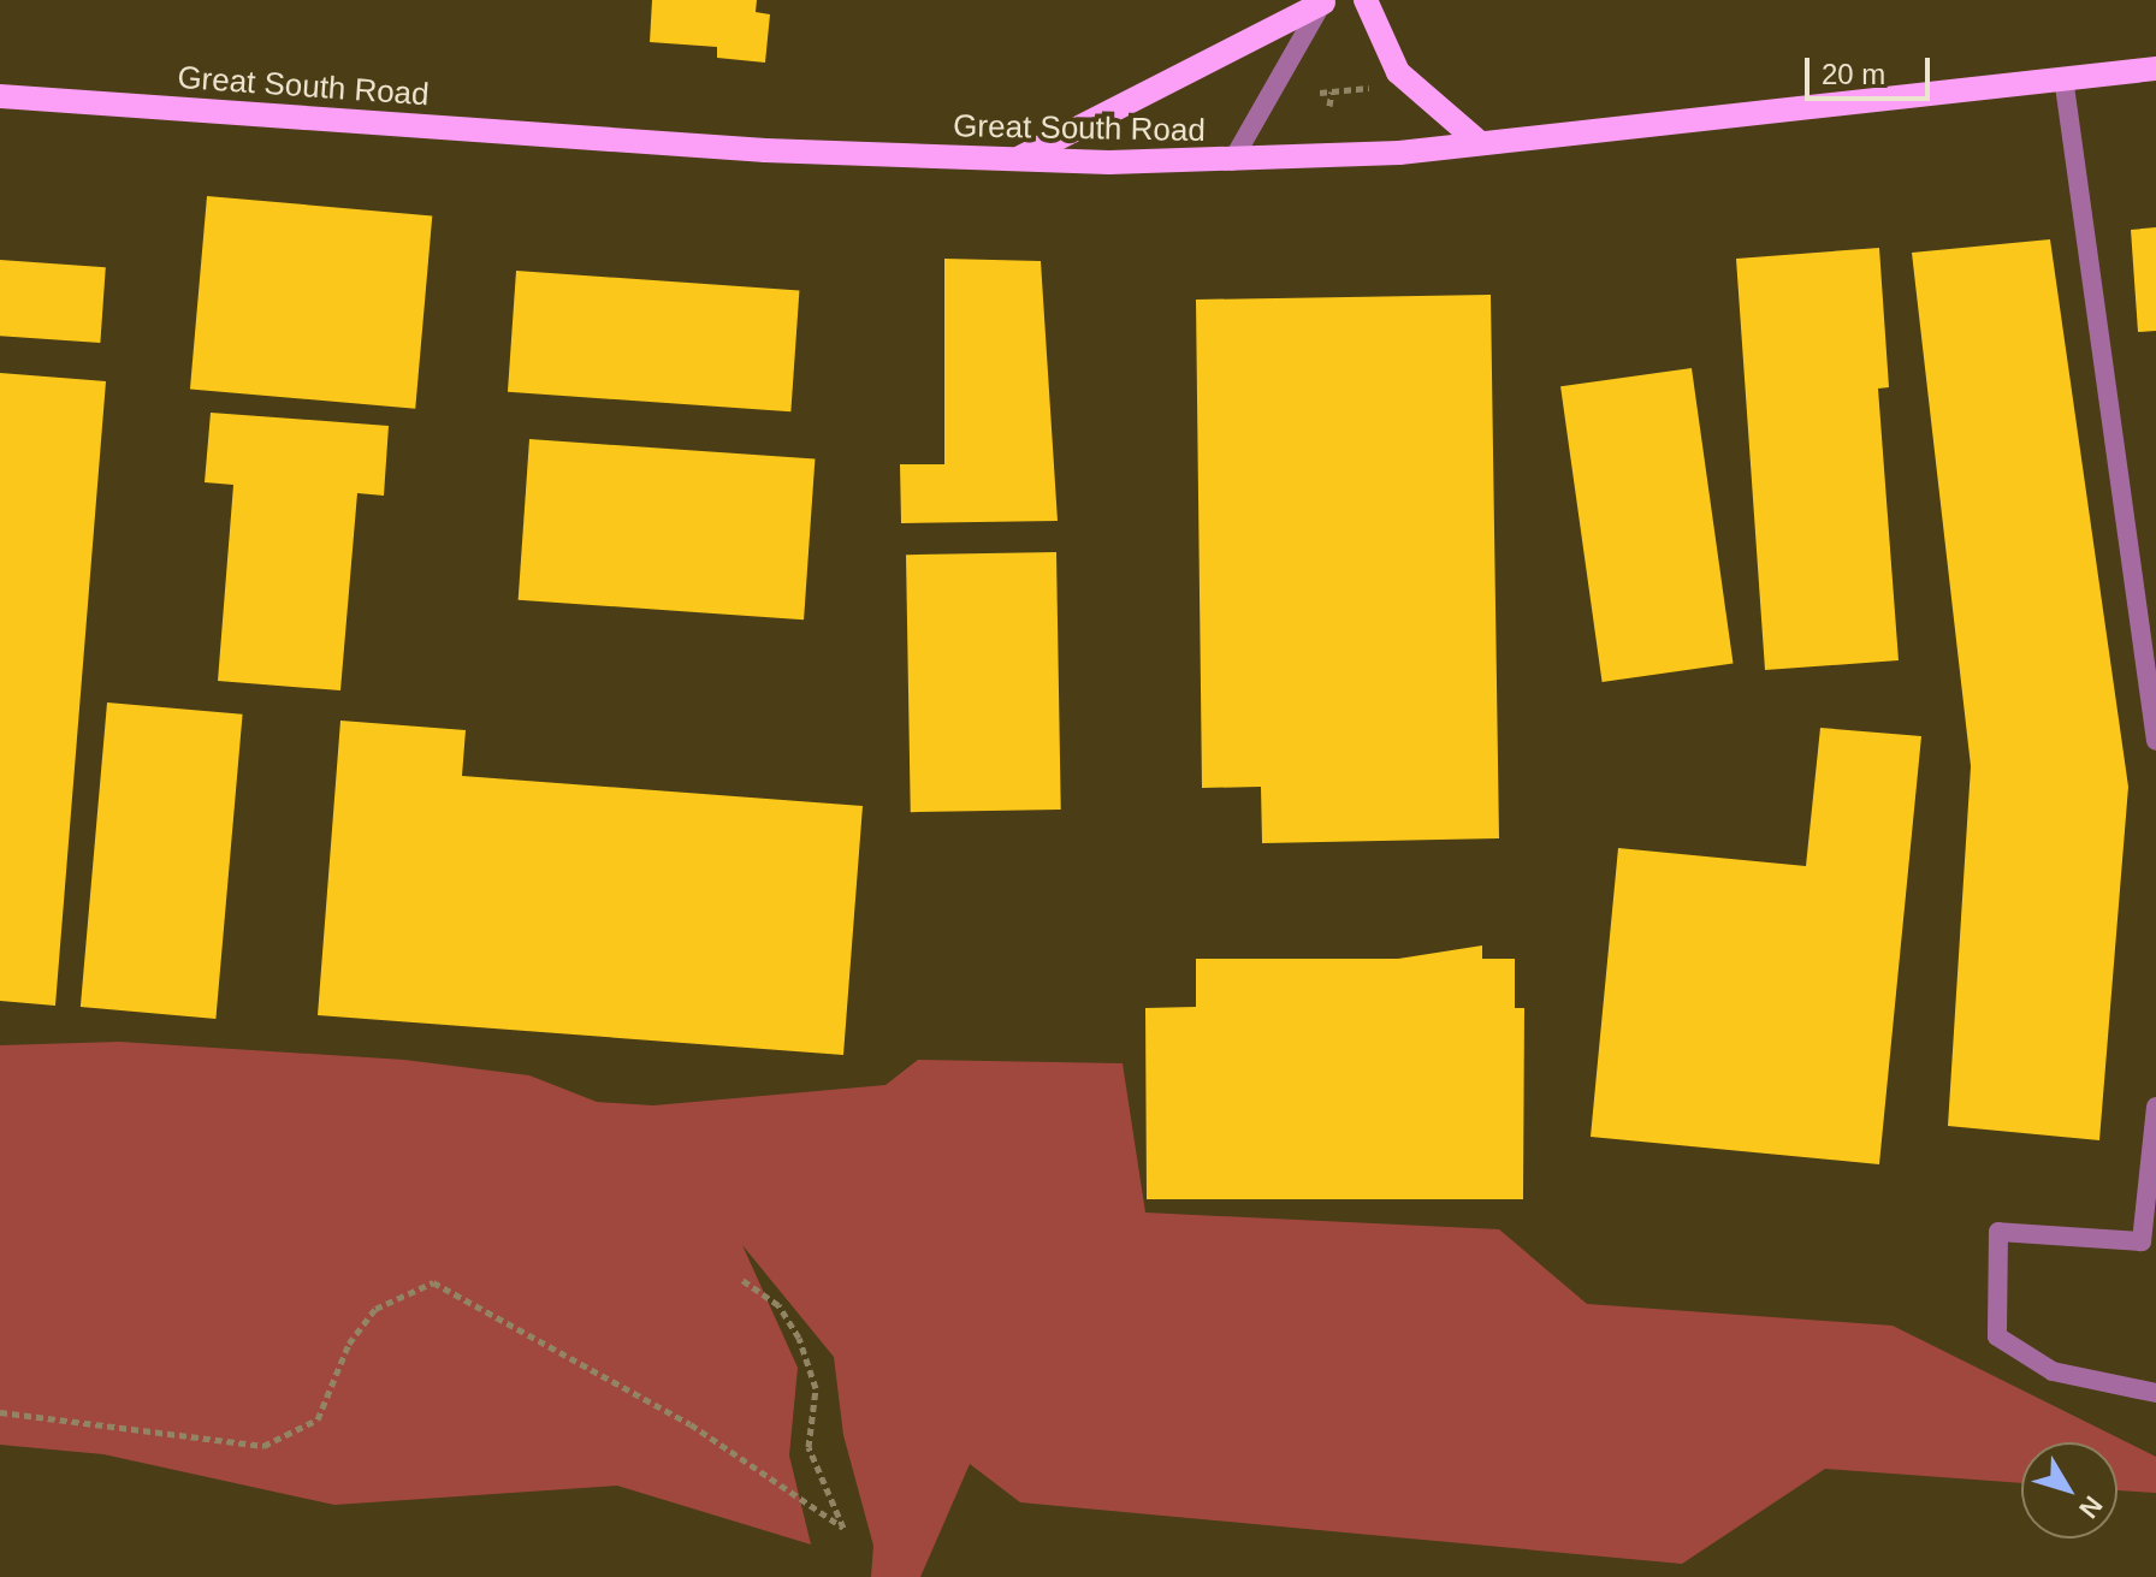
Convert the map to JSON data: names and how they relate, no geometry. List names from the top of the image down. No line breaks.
{"streets":{"main road":["Great South Road"]},"scale_bar":"20 m","north":"bottom right"}
